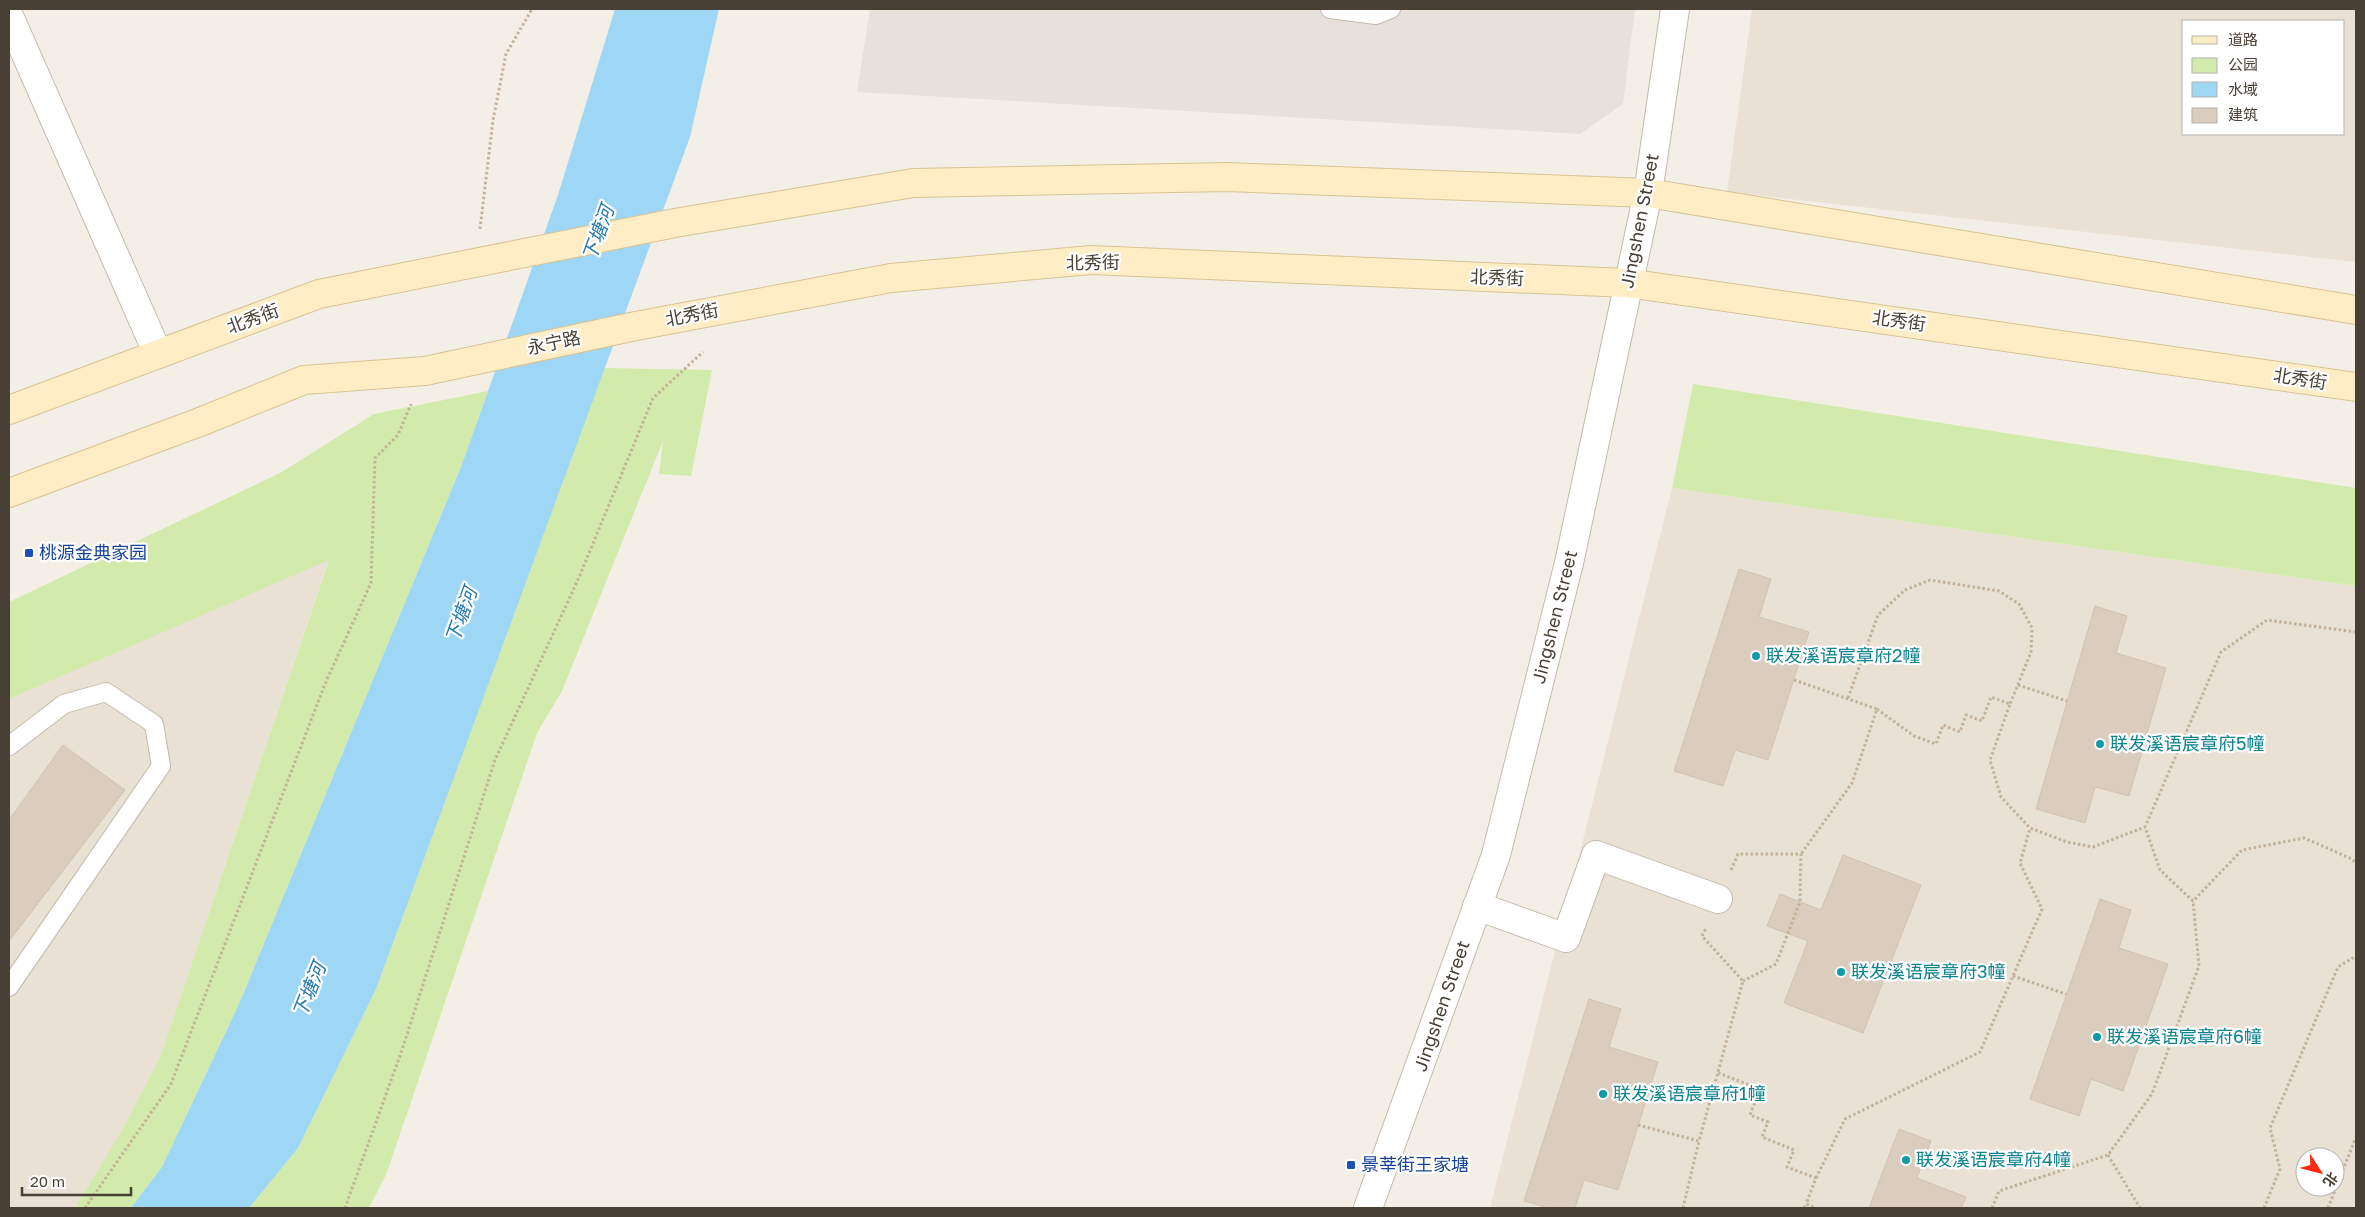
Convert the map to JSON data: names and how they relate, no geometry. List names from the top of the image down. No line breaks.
{"streets":{"main road":["北秀街","永宁路"],"street":["Jingshen Street"]},"crossings":[["Jingshen Street","北秀街"],["北秀街","永宁路"]],"water":["下塘河"],"places":{"transit":["桃源金典家园","景莘街王家塘"],"other":["联发溪语宸章府2幢","联发溪语宸章府5幢","联发溪语宸章府3幢","联发溪语宸章府6幢","联发溪语宸章府1幢","联发溪语宸章府4幢"]},"legend":["道路","公园","水域","建筑"],"scale_bar":"20 m","north":"bottom right"}
